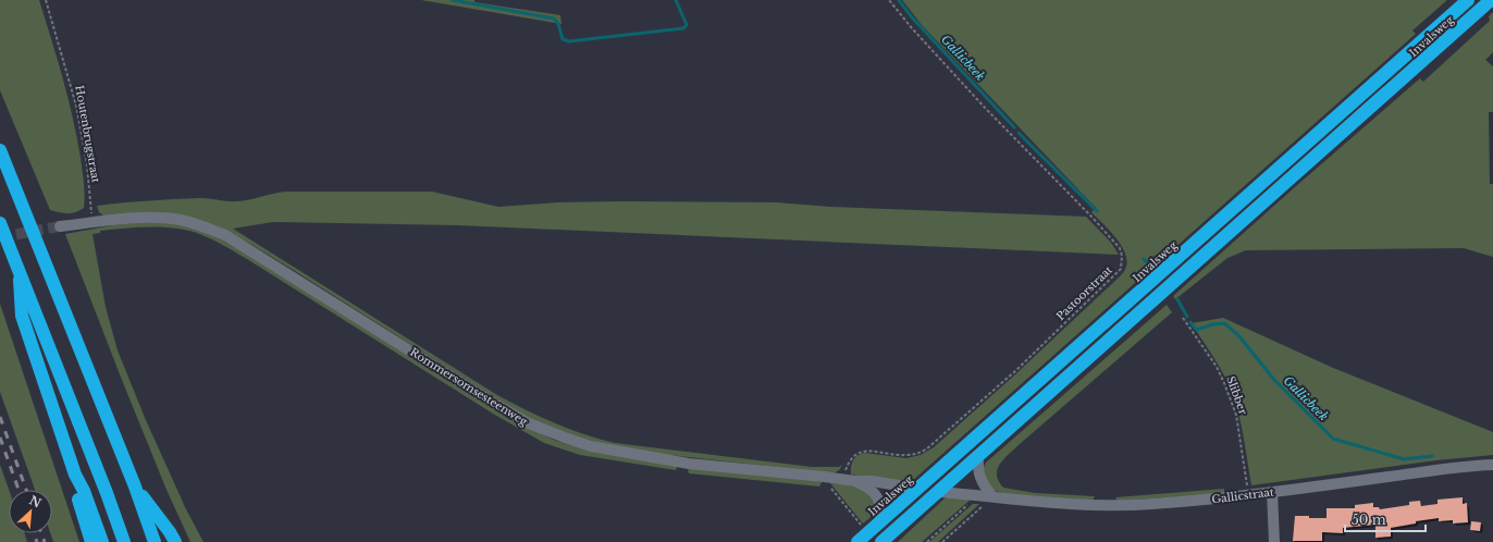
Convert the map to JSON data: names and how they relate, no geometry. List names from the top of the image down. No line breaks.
{"streets":{"highway":["Invalsweg"],"street":["Rommersomsesteenweg","Gallicstraat"],"path":["Houtenbrugstraat","Pastoorstraat","Slibber"]},"crossings":[["Invalsweg","Rommersomsesteenweg"],["Invalsweg","Gallicstraat"],["Houtenbrugstraat","Rommersomsesteenweg"],["Pastoorstraat","Rommersomsesteenweg"]],"water":["Gallicbeek"],"scale_bar":"50 m","north":"top right"}
